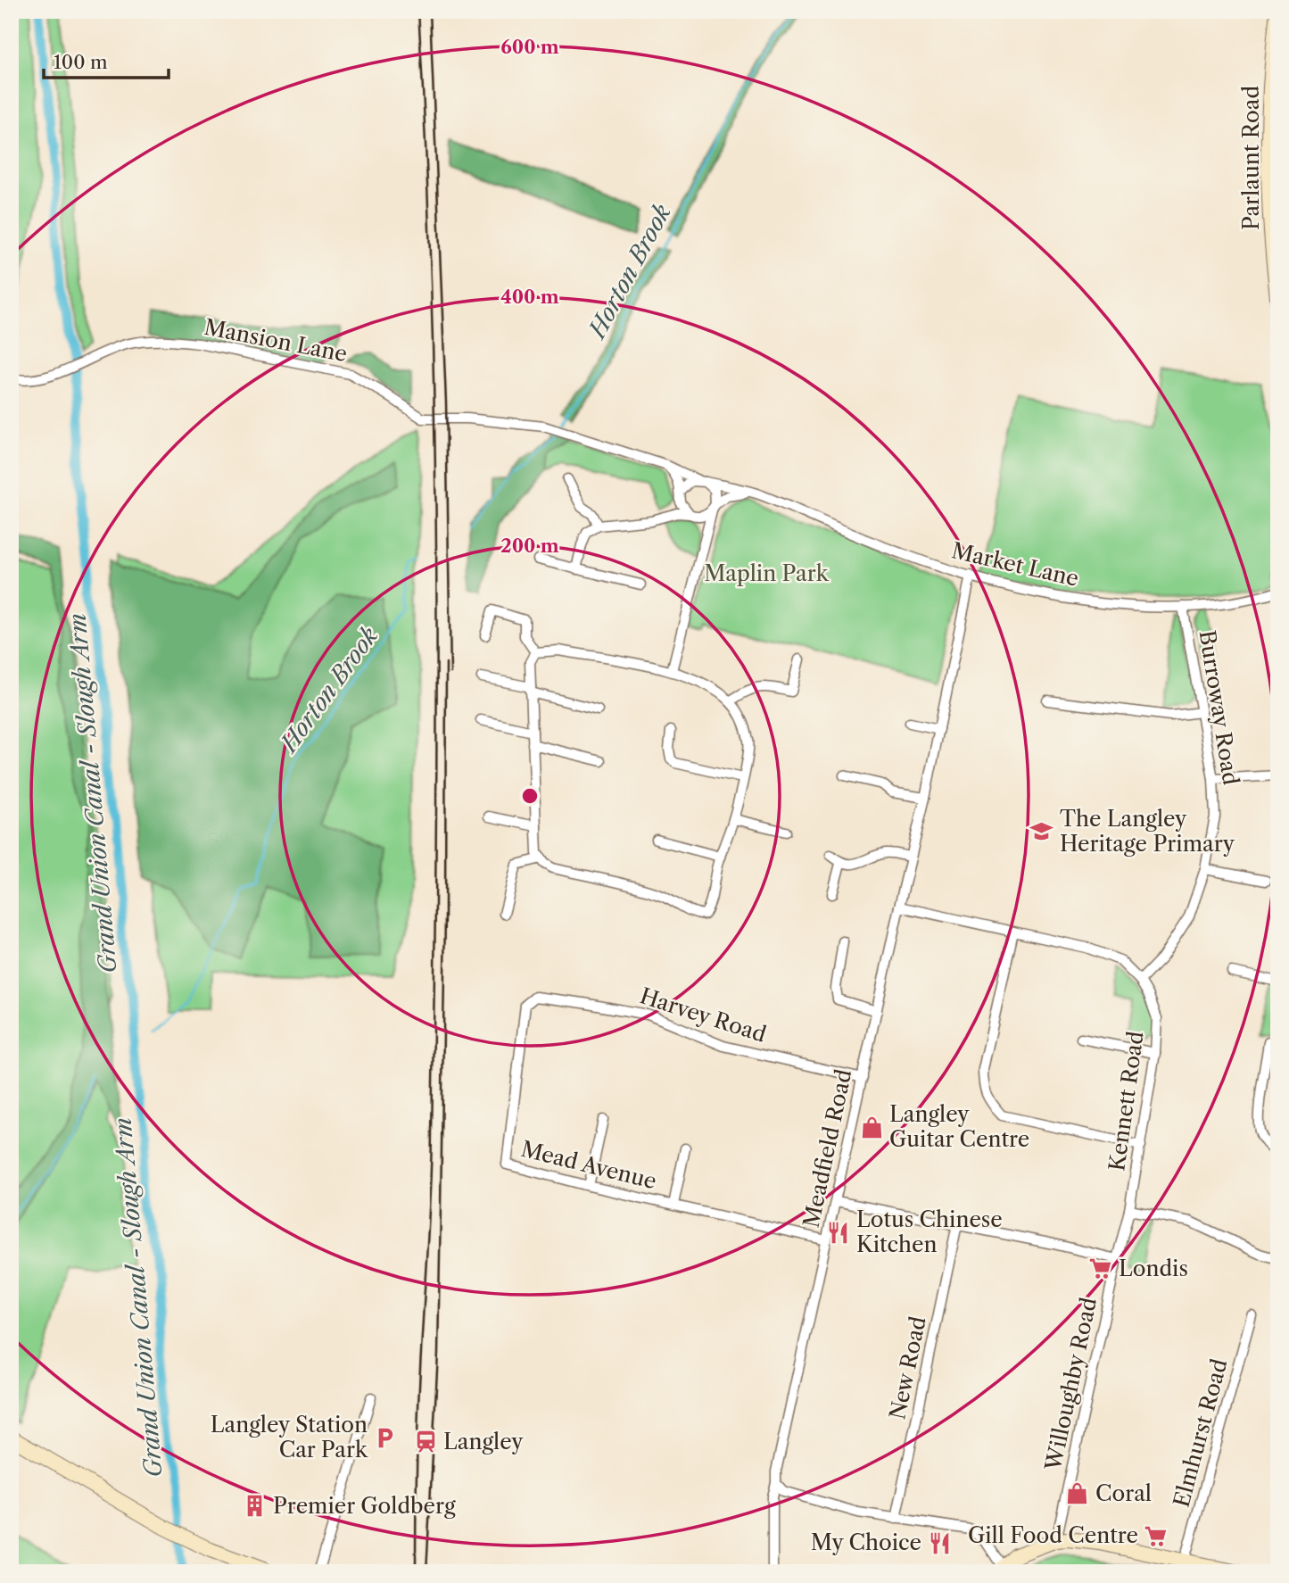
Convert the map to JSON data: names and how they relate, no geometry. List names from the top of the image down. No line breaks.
{"streets":{"main road":["Parlaunt Road"],"street":["Mansion Lane","Market Lane","Burroway Road","Harvey Road","Kennett Road","Meadfield Road","Mead Avenue","New Road","Willoughby Road","Elmhurst Road"]},"crossings":[["Mansion Lane","Market Lane"],["Market Lane","Burroway Road"],["Market Lane","Meadfield Road"],["Burroway Road","Kennett Road"],["Harvey Road","Meadfield Road"],["Harvey Road","Mead Avenue"],["Kennett Road","Meadfield Road"],["Kennett Road","Willoughby Road"],["Meadfield Road","Mead Avenue"]],"water":["Horton Brook","Grand Union Canal - Slough Arm"],"parks":["Maplin Park"],"places":{"school or university":["The Langley Heritage Primary"],"shop":["Langley Guitar Centre","Coral"],"restaurant":["Lotus Chinese Kitchen","My Choice"],"supermarket":["Londis","Gill Food Centre"],"parking":["Langley Station Car Park"],"station":["Langley"],"building":["Premier Goldberg"]},"scale_bar":"100 m","rings":["600 m","400 m","200 m"]}
